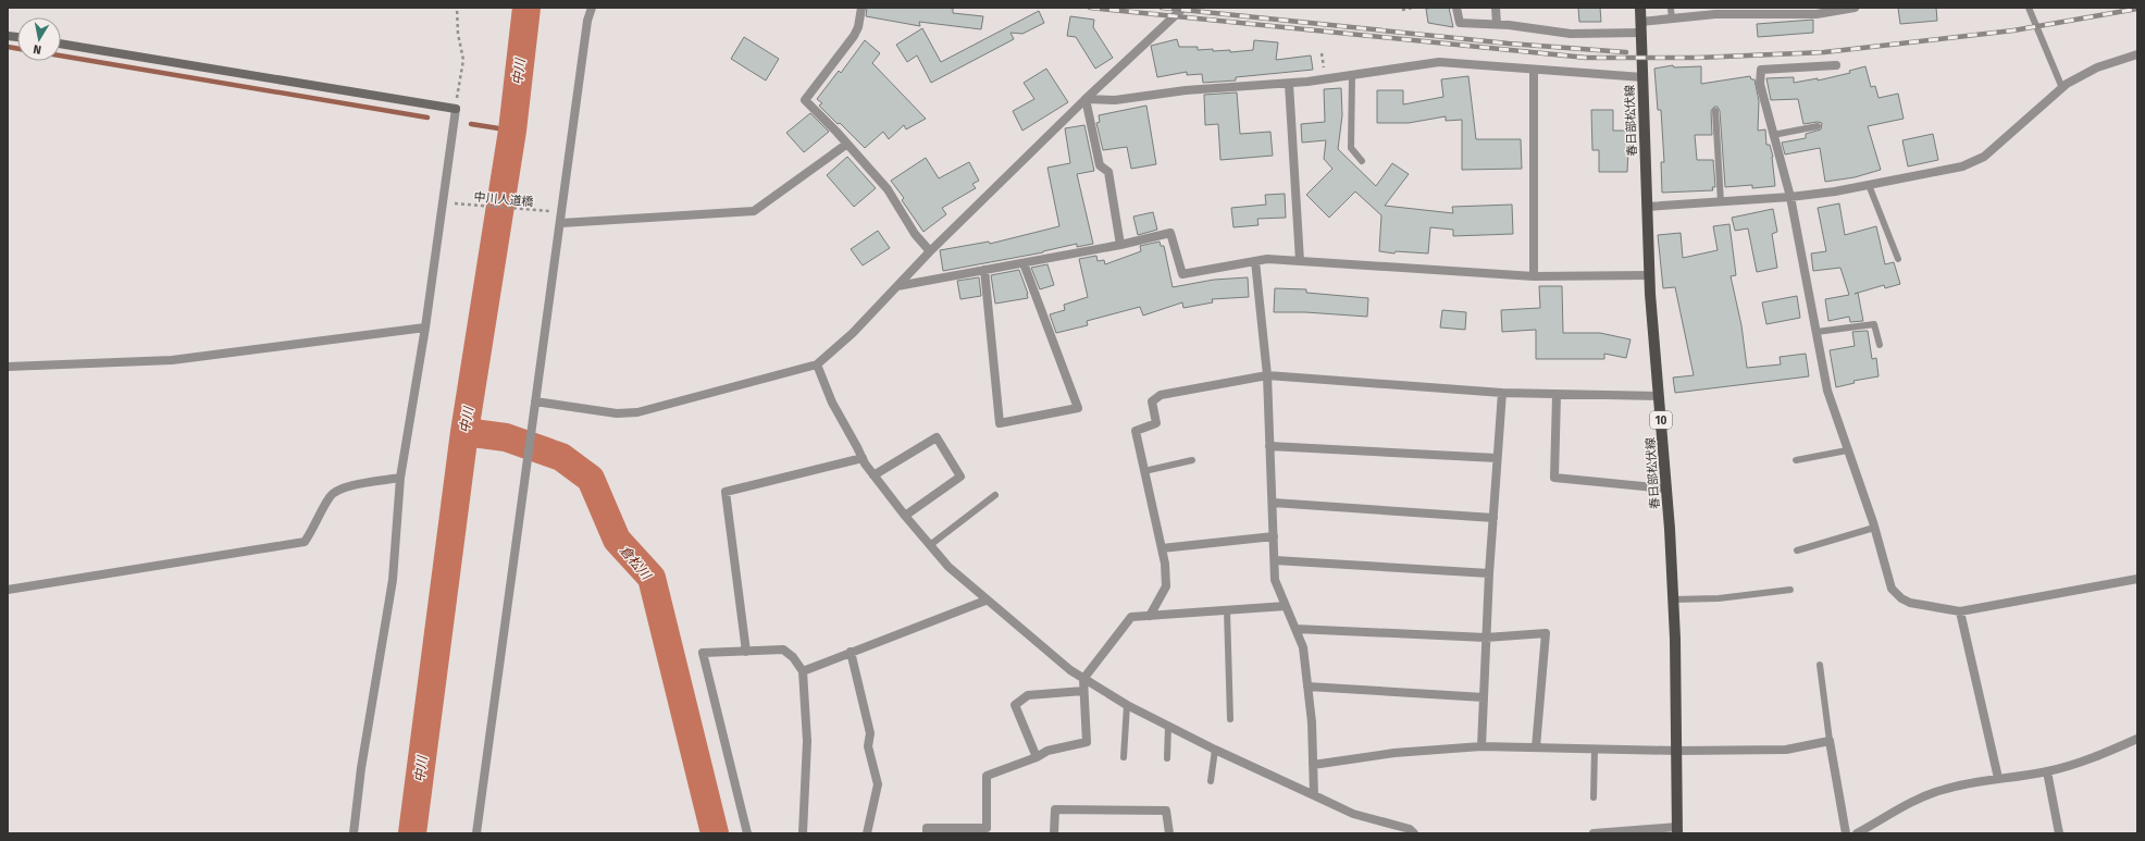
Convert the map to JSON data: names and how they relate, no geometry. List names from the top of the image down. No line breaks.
{"streets":{"main road":["春日部松伏線","10"],"path":["中川人道橋"]},"water":["中川","倉松川"],"north":"bottom"}
